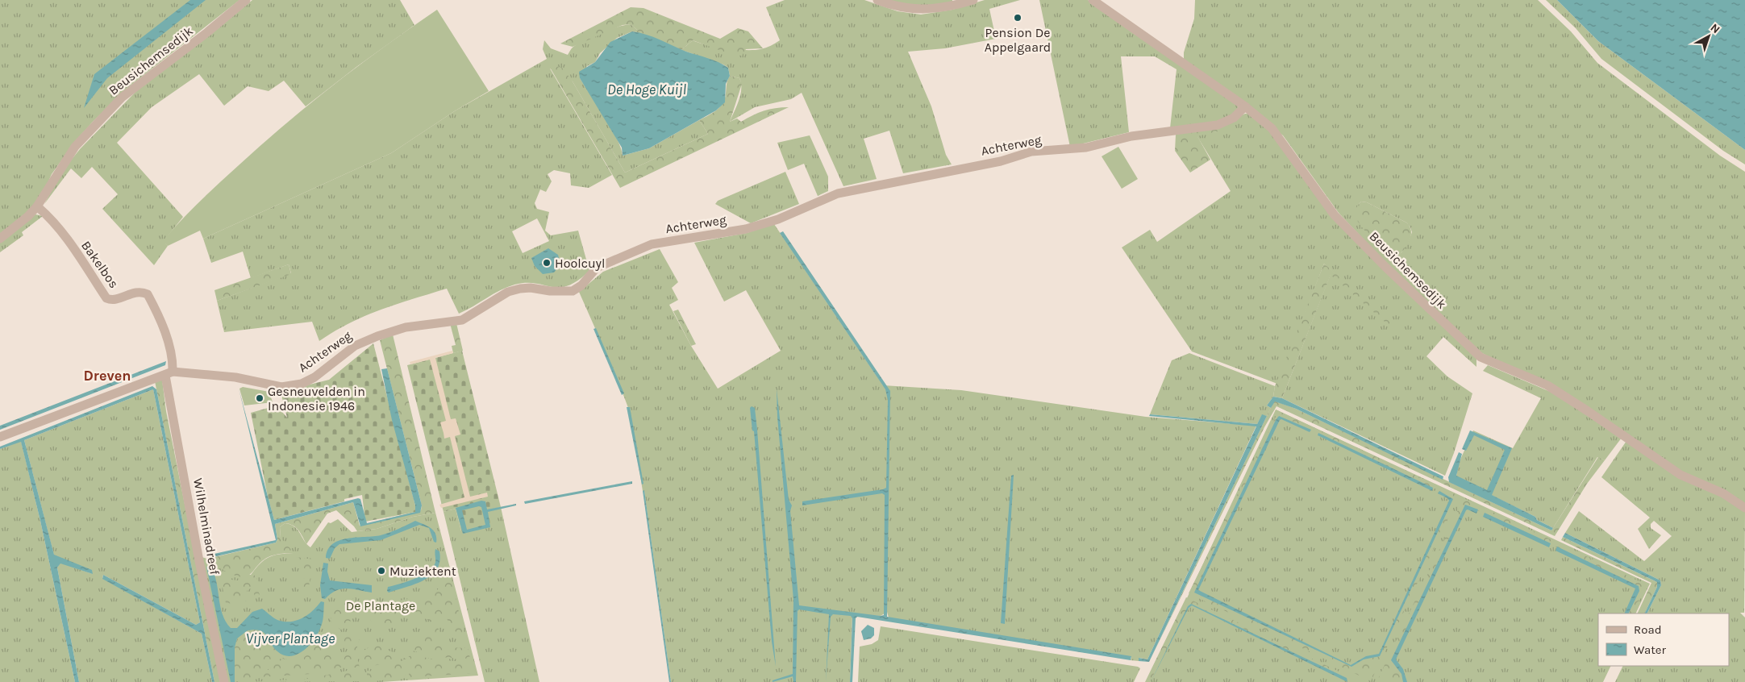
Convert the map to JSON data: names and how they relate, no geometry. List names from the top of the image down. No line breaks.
{"streets":{"street":["Beusichemsedijk","Achterweg","Bakelbos","Wilhelminadreef"]},"crossings":[["Beusichemsedijk","Achterweg"],["Beusichemsedijk","Bakelbos"],["Achterweg","Bakelbos"],["Achterweg","Wilhelminadreef"],["Bakelbos","Wilhelminadreef"]],"districts":["Dreven"],"water":["De Hoge Kuijl","Vijver Plantage"],"parks":["De Plantage"],"places":["Pension De Appelgaard","Hoolcuyl","Gesneuvelden in Indonesie 1946","Muziektent"],"legend":["Road","Water"],"north":"top right"}
